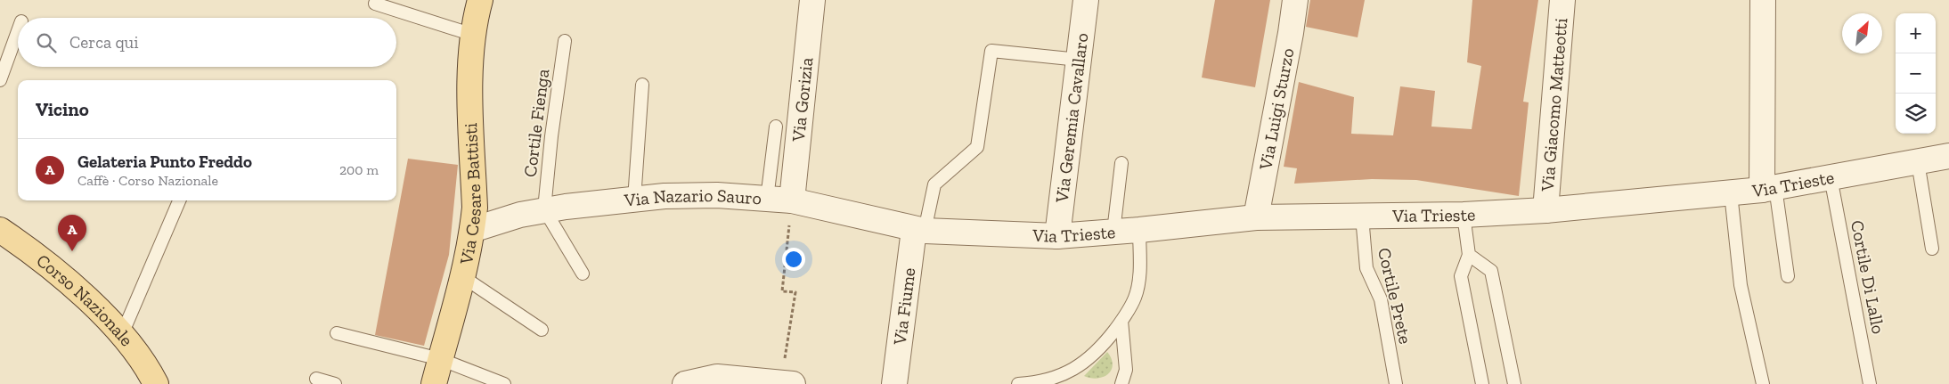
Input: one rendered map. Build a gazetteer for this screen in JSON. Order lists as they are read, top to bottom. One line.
{"streets":{"main road":["Via Cesare Battisti","Corso Nazionale"],"street":["Via Gorizia","Via Giacomo Matteotti","Via Luigi Sturzo","Via Geremia Cavallaro","Via Trieste","Via Nazario Sauro","Via Fiume"],"lane":["Cortile Fienga","Cortile Di Lallo","Cortile Prete"]},"crossings":[["Via Gorizia","Via Nazario Sauro"],["Via Giacomo Matteotti","Via Trieste"],["Via Luigi Sturzo","Via Trieste"],["Via Geremia Cavallaro","Via Trieste"],["Cortile Fienga","Via Nazario Sauro"],["Via Trieste","Via Nazario Sauro"],["Via Trieste","Cortile Di Lallo"],["Via Trieste","Cortile Prete"],["Via Trieste","Via Fiume"],["Via Cesare Battisti","Via Nazario Sauro"],["Via Nazario Sauro","Via Fiume"]],"north":"top right","page":{"map_buttons":["+","−"],"search":"Cerca qui","heading":"Vicino","list":[{"mark":"A","name":"Gelateria Punto Freddo","note":"Caffè · Corso Nazionale","value":"200 m"}],"pins":"A"}}
